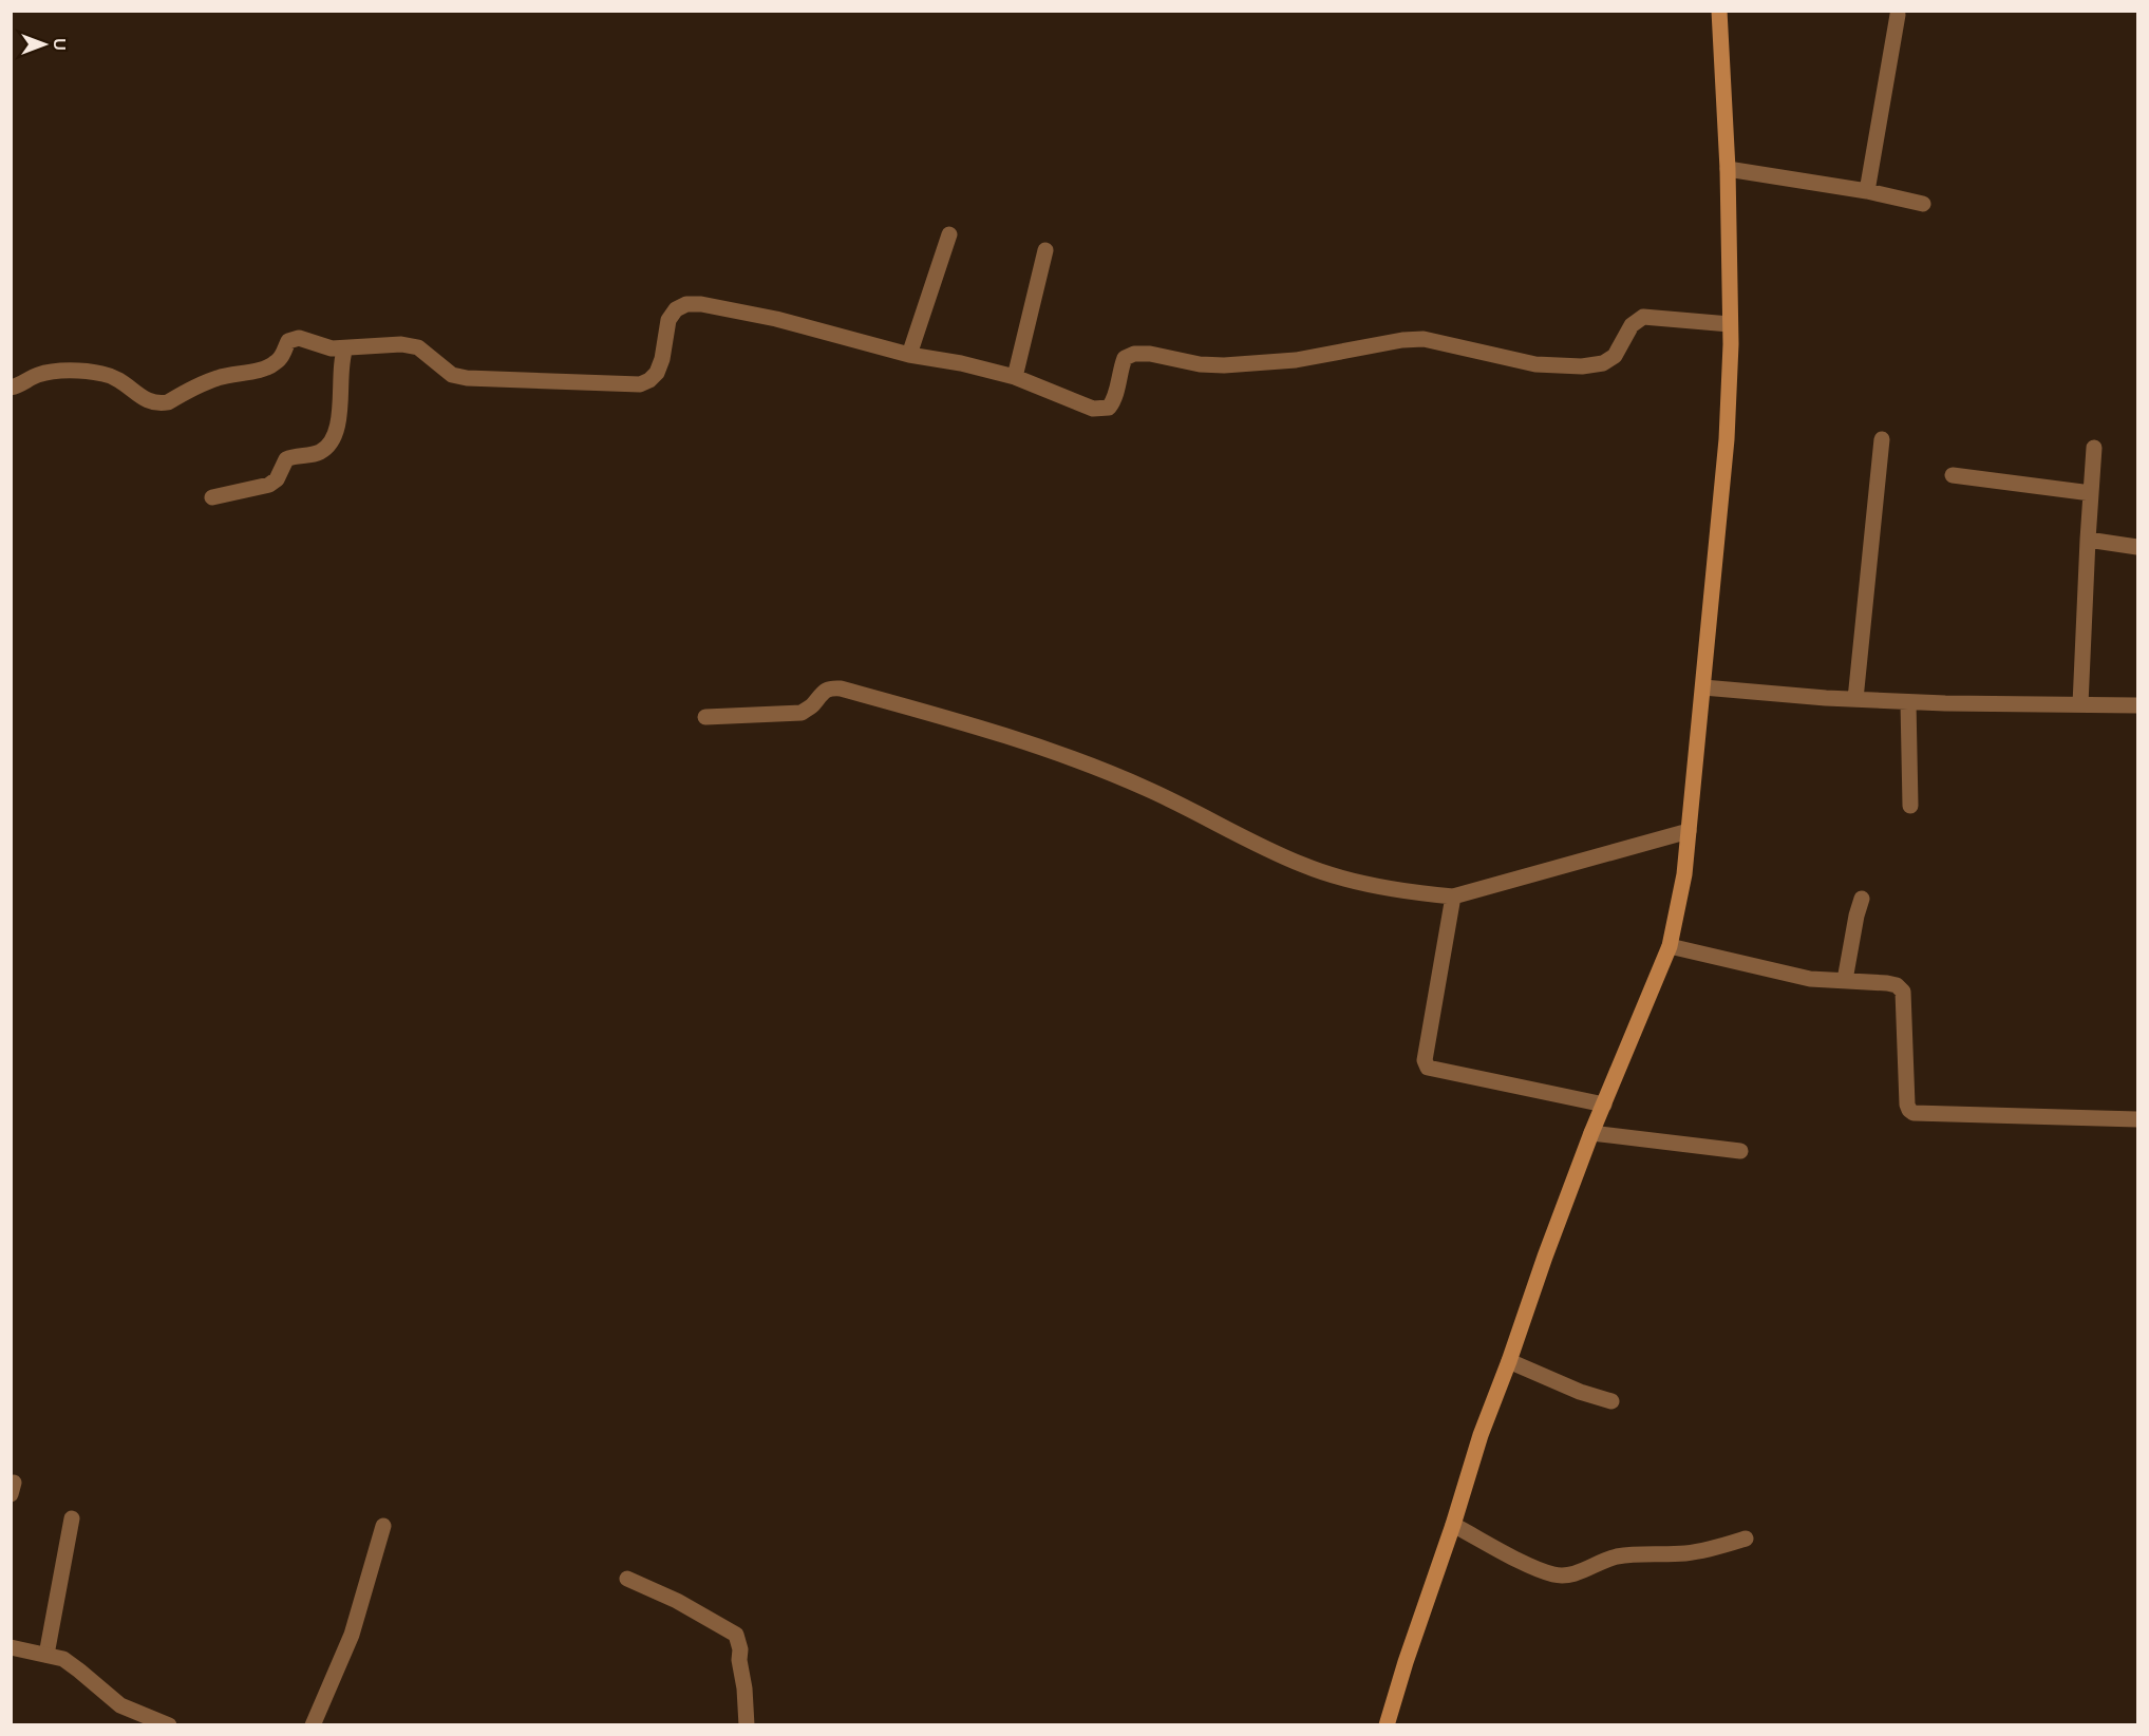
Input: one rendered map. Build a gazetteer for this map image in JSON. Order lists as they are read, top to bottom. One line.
{"north":"right"}
